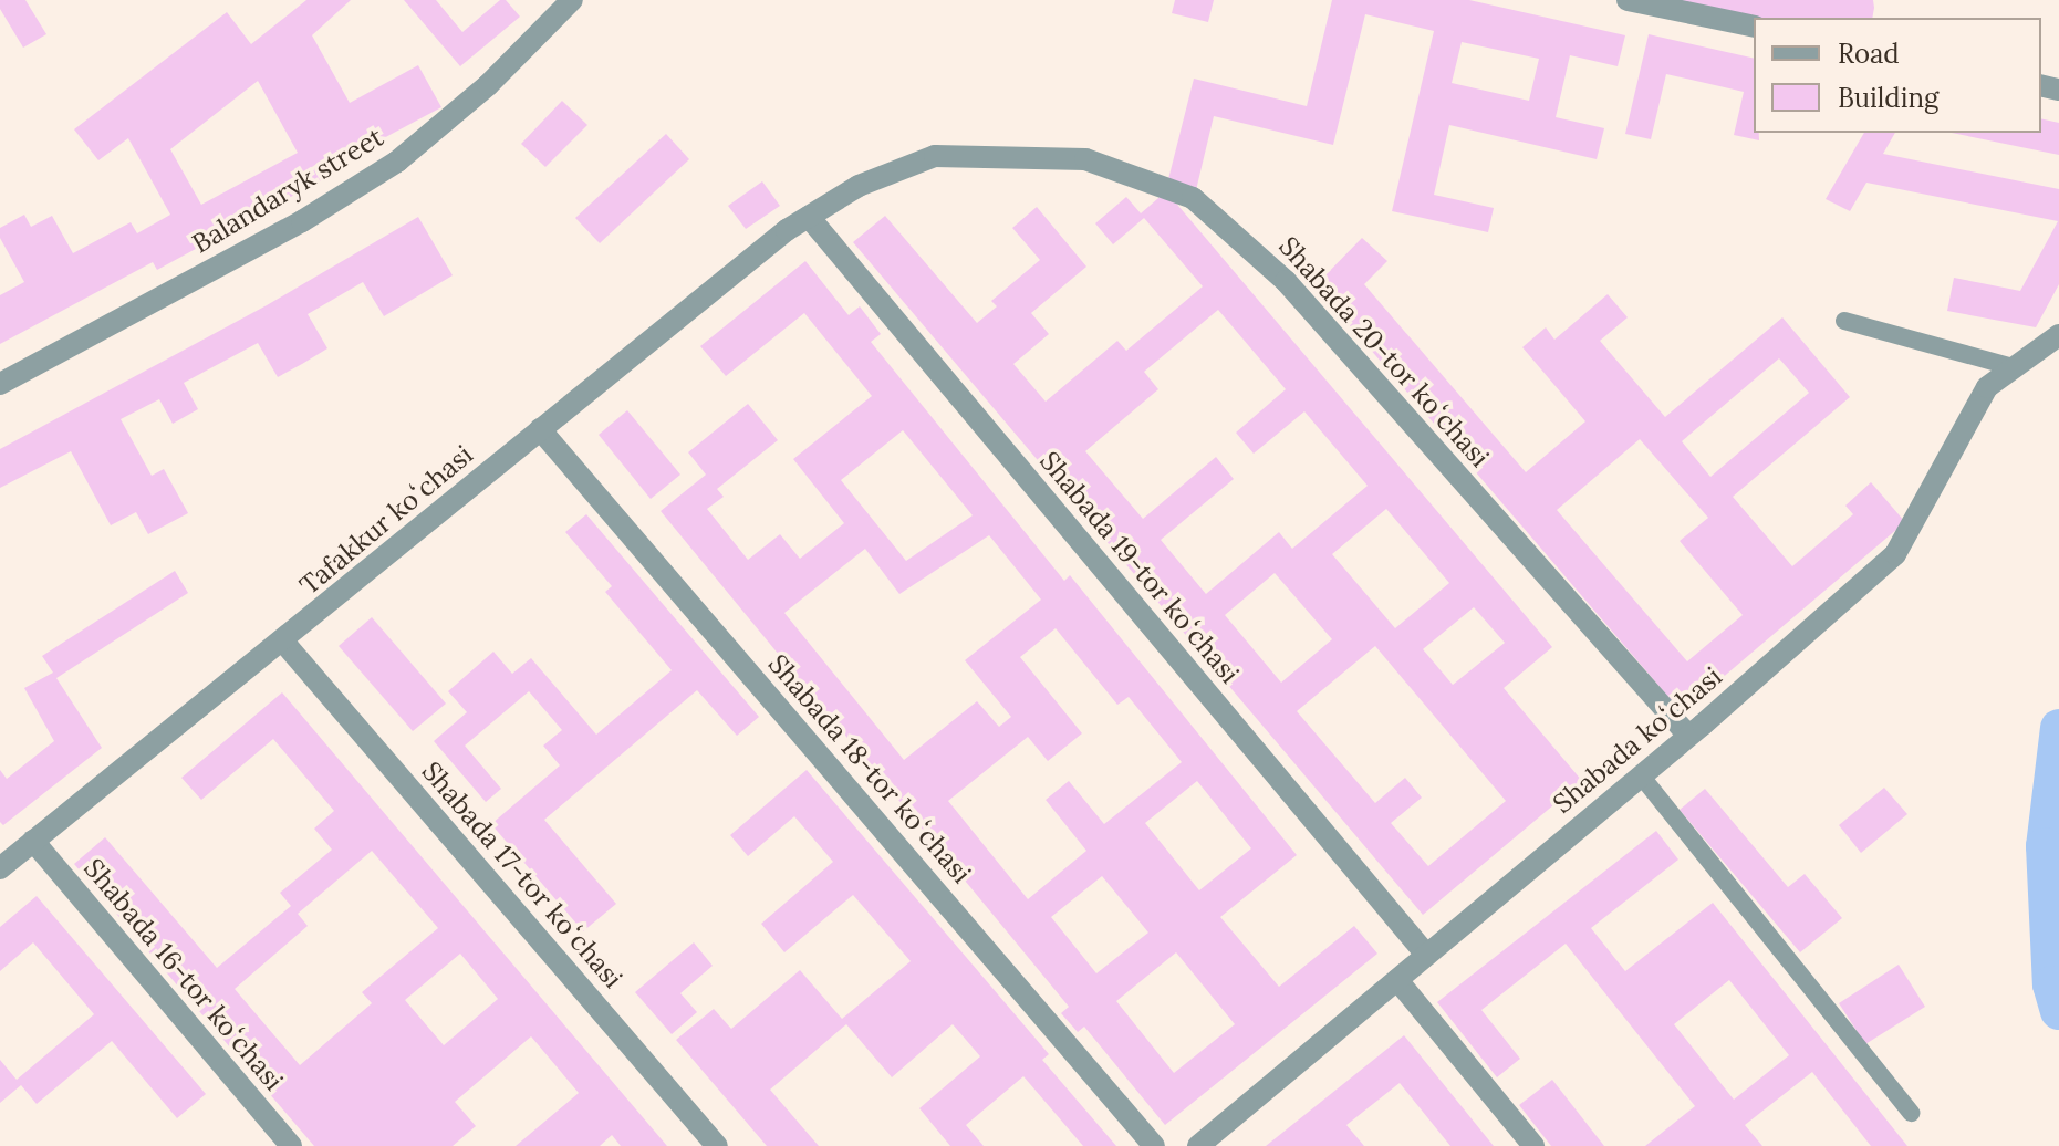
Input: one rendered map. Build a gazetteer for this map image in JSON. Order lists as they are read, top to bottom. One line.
{"streets":{"street":["Balandaryk street","Shabada 20-tor koʻchasi","Tafakkur koʻchasi","Shabada 19-tor koʻchasi","Shabada koʻchasi","Shabada 18-tor koʻchasi","Shabada 17-tor koʻchasi","Shabada 16-tor koʻchasi"]},"crossings":[["Shabada 20-tor koʻchasi","Tafakkur koʻchasi"],["Shabada 20-tor koʻchasi","Shabada 19-tor koʻchasi"],["Shabada 20-tor koʻchasi","Shabada koʻchasi"],["Tafakkur koʻchasi","Shabada 19-tor koʻchasi"],["Tafakkur koʻchasi","Shabada 18-tor koʻchasi"],["Tafakkur koʻchasi","Shabada 17-tor koʻchasi"],["Tafakkur koʻchasi","Shabada 16-tor koʻchasi"],["Shabada 19-tor koʻchasi","Shabada koʻchasi"]],"legend":["Road","Building"]}
